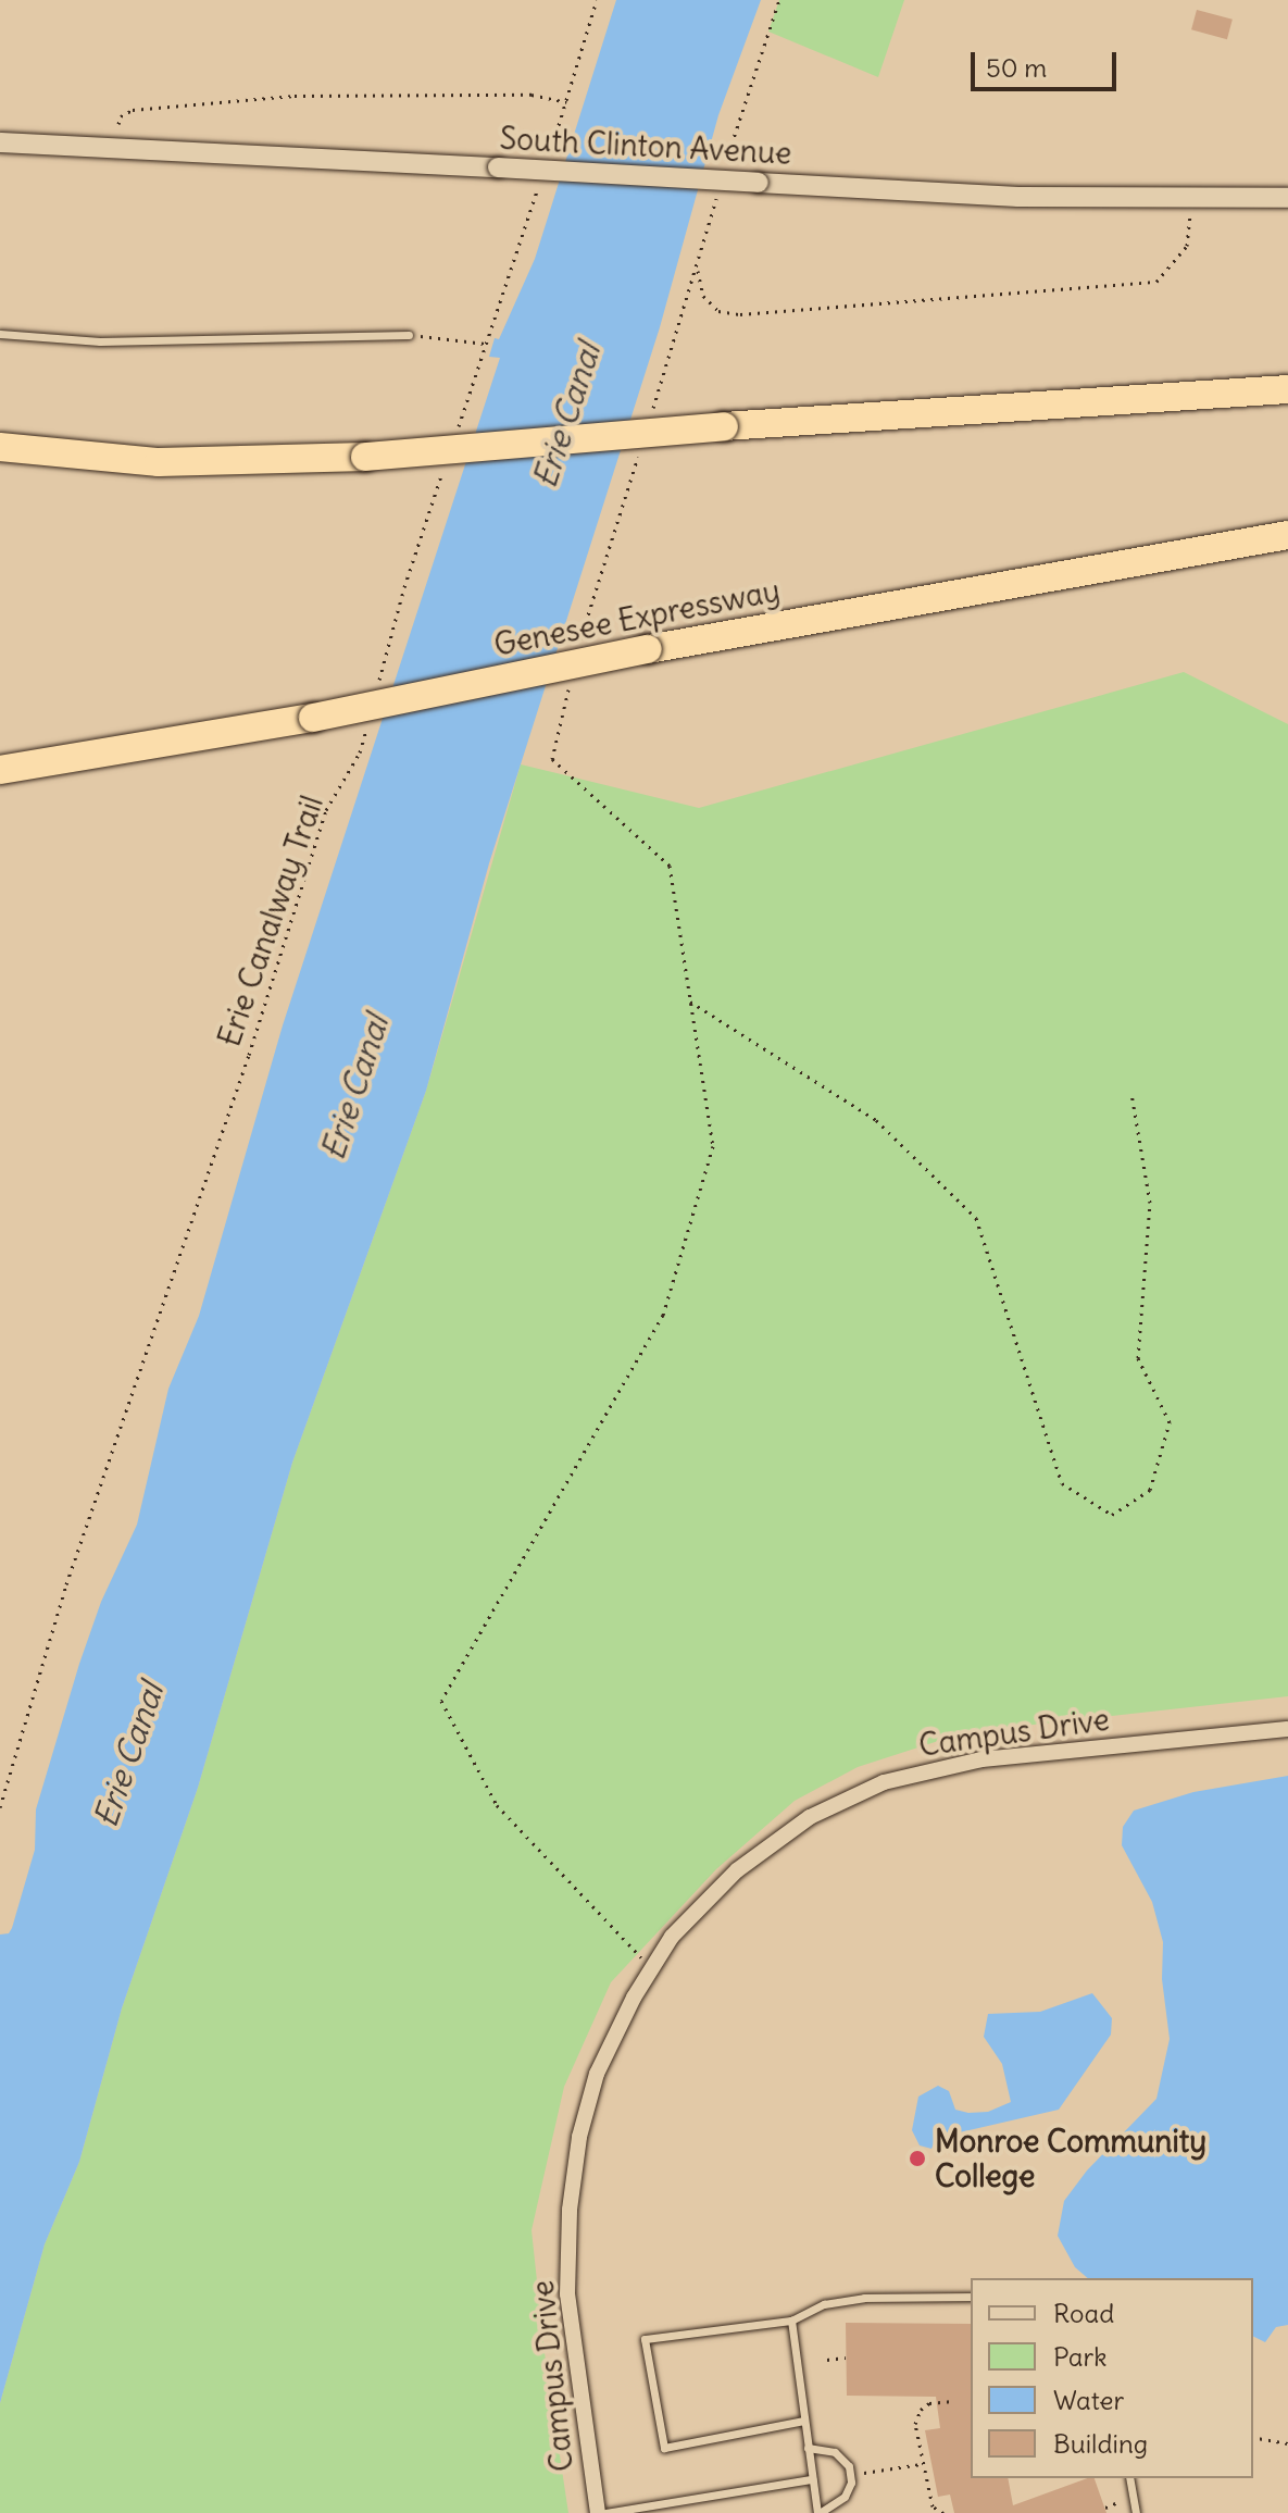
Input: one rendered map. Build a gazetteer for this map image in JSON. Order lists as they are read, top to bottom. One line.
{"streets":{"highway":["Genesee Expressway"],"street":["South Clinton Avenue","Campus Drive"],"path":["Erie Canalway Trail"]},"water":["Erie Canal"],"places":["Monroe Community College"],"legend":["Road","Park","Water","Building"],"scale_bar":"50 m"}
